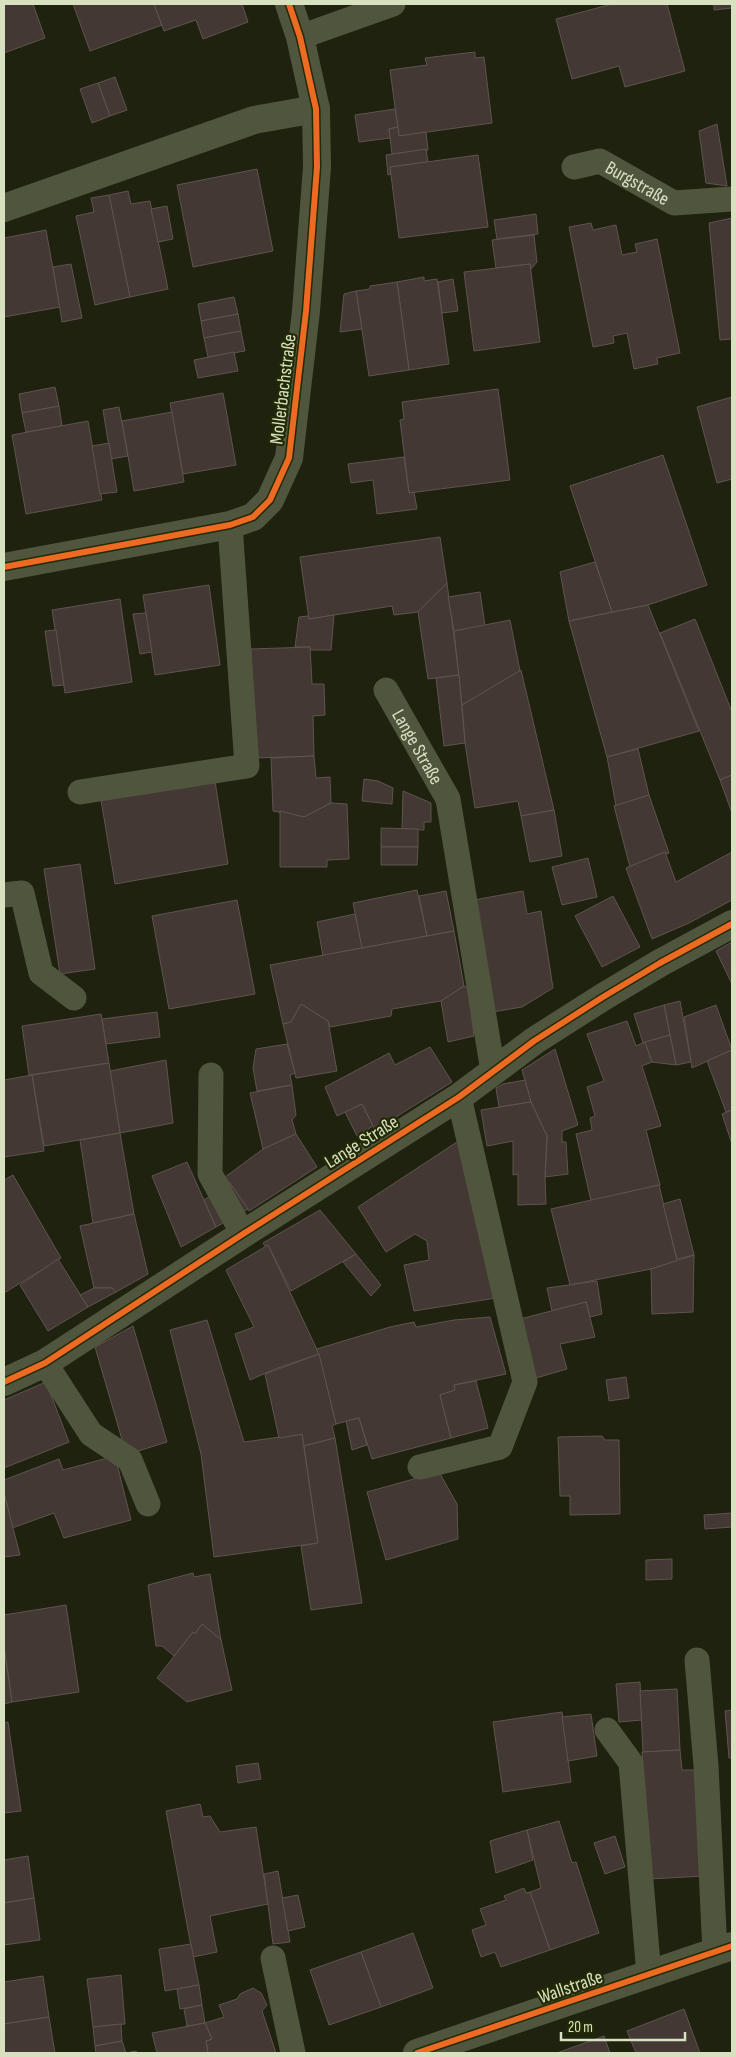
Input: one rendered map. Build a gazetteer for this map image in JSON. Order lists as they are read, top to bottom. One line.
{"streets":{"street":["Mollerbachstraße","Lange Straße","Wallstraße"],"lane":["Burgstraße"]},"scale_bar":"20 m"}
